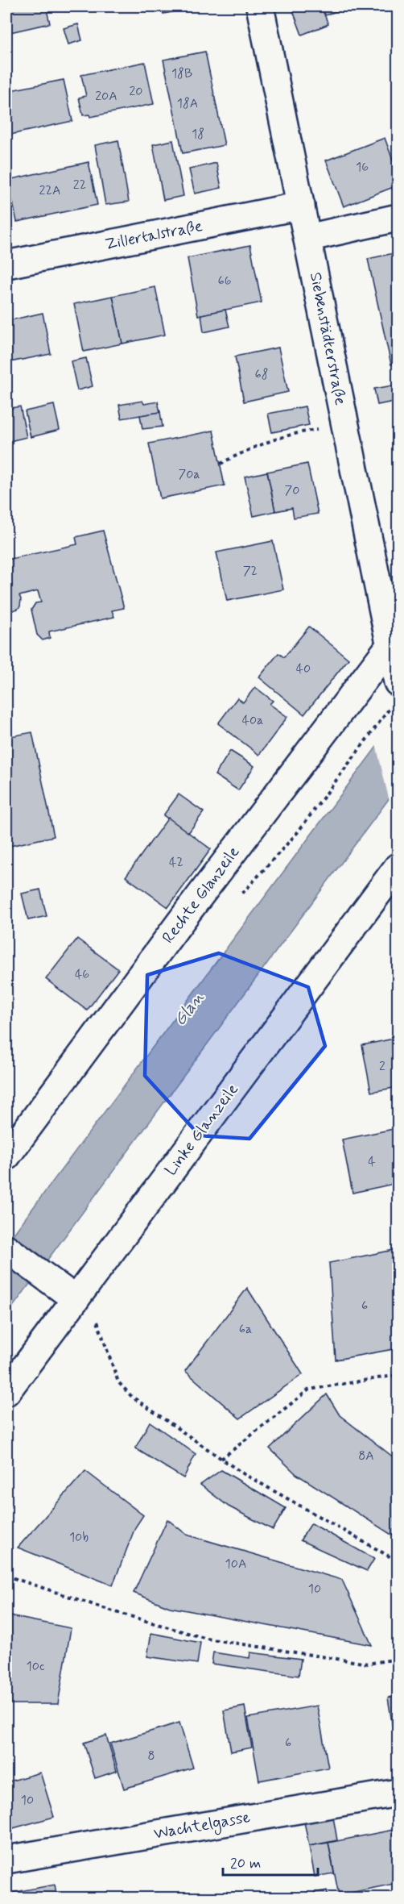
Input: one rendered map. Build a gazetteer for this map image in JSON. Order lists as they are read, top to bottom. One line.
{"streets":{"street":["Zillertalstraße","Siebenstädterstraße","Rechte Glanzeile","Linke Glanzeile","Wachtelgasse"]},"crossings":[["Zillertalstraße","Siebenstädterstraße"],["Siebenstädterstraße","Rechte Glanzeile"]],"water":["Glan"],"house_numbers":["18B","20","20A","18A","18","16","22","22A","66","68","70a","70","72","40","40a","42","46","2","4","6","6a","8A","10b","10A","10","10c","6","8","10"],"scale_bar":"20 m"}
